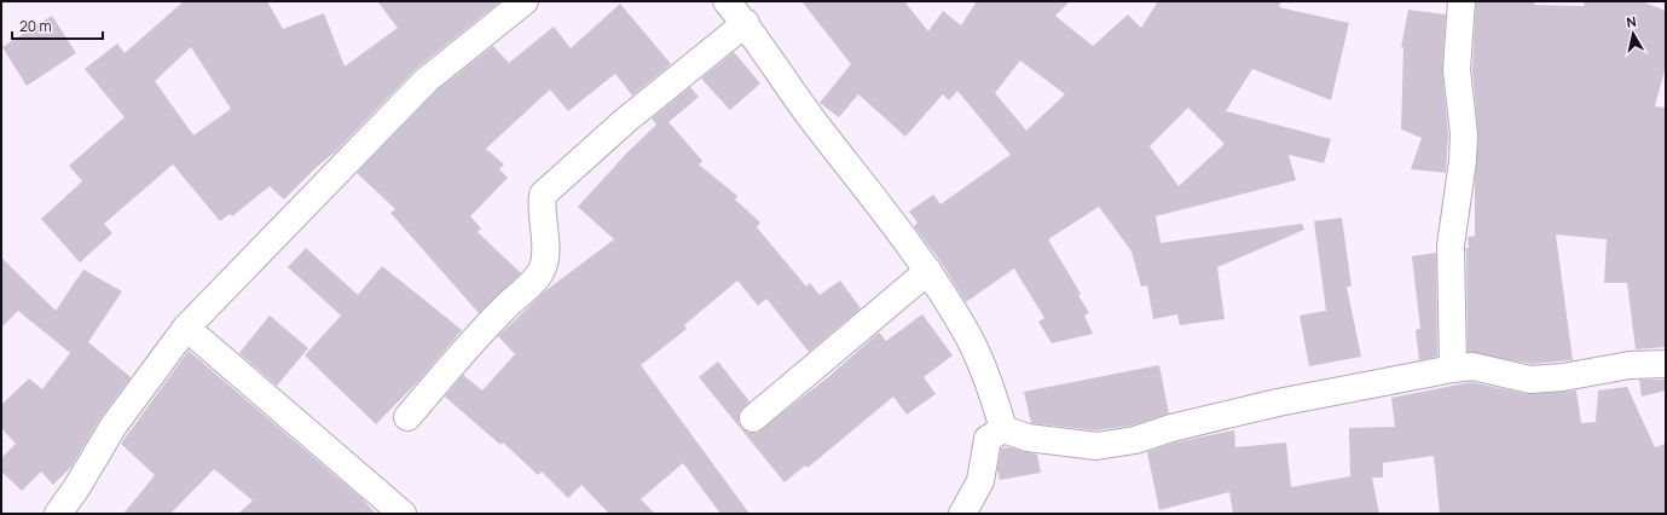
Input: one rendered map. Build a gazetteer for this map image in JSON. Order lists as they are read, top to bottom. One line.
{"scale_bar":"20 m","north":"top"}
